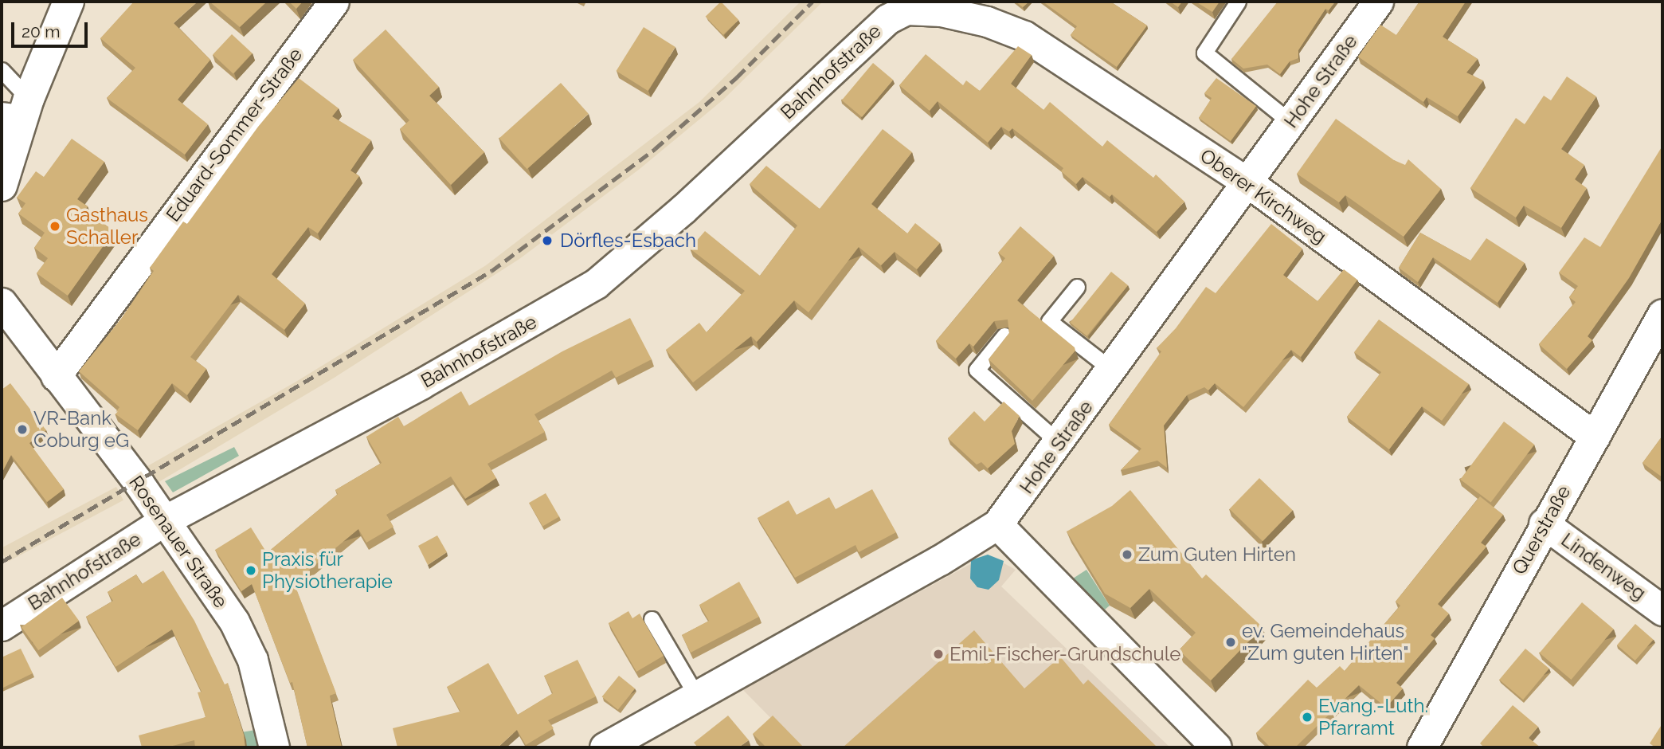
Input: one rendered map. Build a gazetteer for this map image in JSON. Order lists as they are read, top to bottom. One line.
{"streets":{"street":["Bahnhofstraße","Hohe Straße","Eduard-Sommer-Straße","Oberer Kirchweg","Querstraße","Rosenauer Straße","Lindenweg"]},"crossings":[["Bahnhofstraße","Oberer Kirchweg"],["Bahnhofstraße","Rosenauer Straße"],["Hohe Straße","Oberer Kirchweg"],["Eduard-Sommer-Straße","Rosenauer Straße"],["Oberer Kirchweg","Querstraße"],["Querstraße","Lindenweg"]],"places":["Gasthaus Schaller","Dörfles-Esbach","VR-Bank Coburg eG","Zum Guten Hirten","Praxis für Physiotherapie","ev. Gemeindehaus \"Zum guten Hirten\"","Emil-Fischer-Grundschule","Evang.-Luth. Pfarramt"],"scale_bar":"20 m"}
